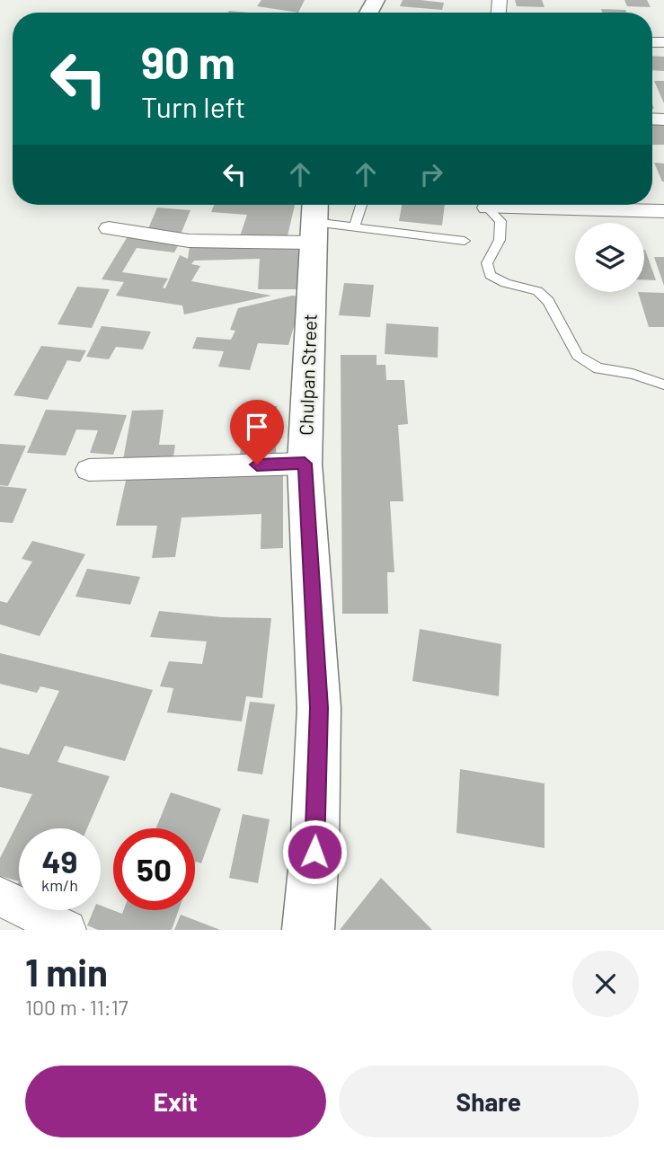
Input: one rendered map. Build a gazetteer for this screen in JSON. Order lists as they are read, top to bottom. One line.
{"streets":{"main road":["Chulpan Street"]},"page":{"turn":["90 m","Turn left"],"speed":"49 km/h","limit":"50","heading":["1 min","100 m · 11:17"],"buttons":["Exit","Share"]}}
